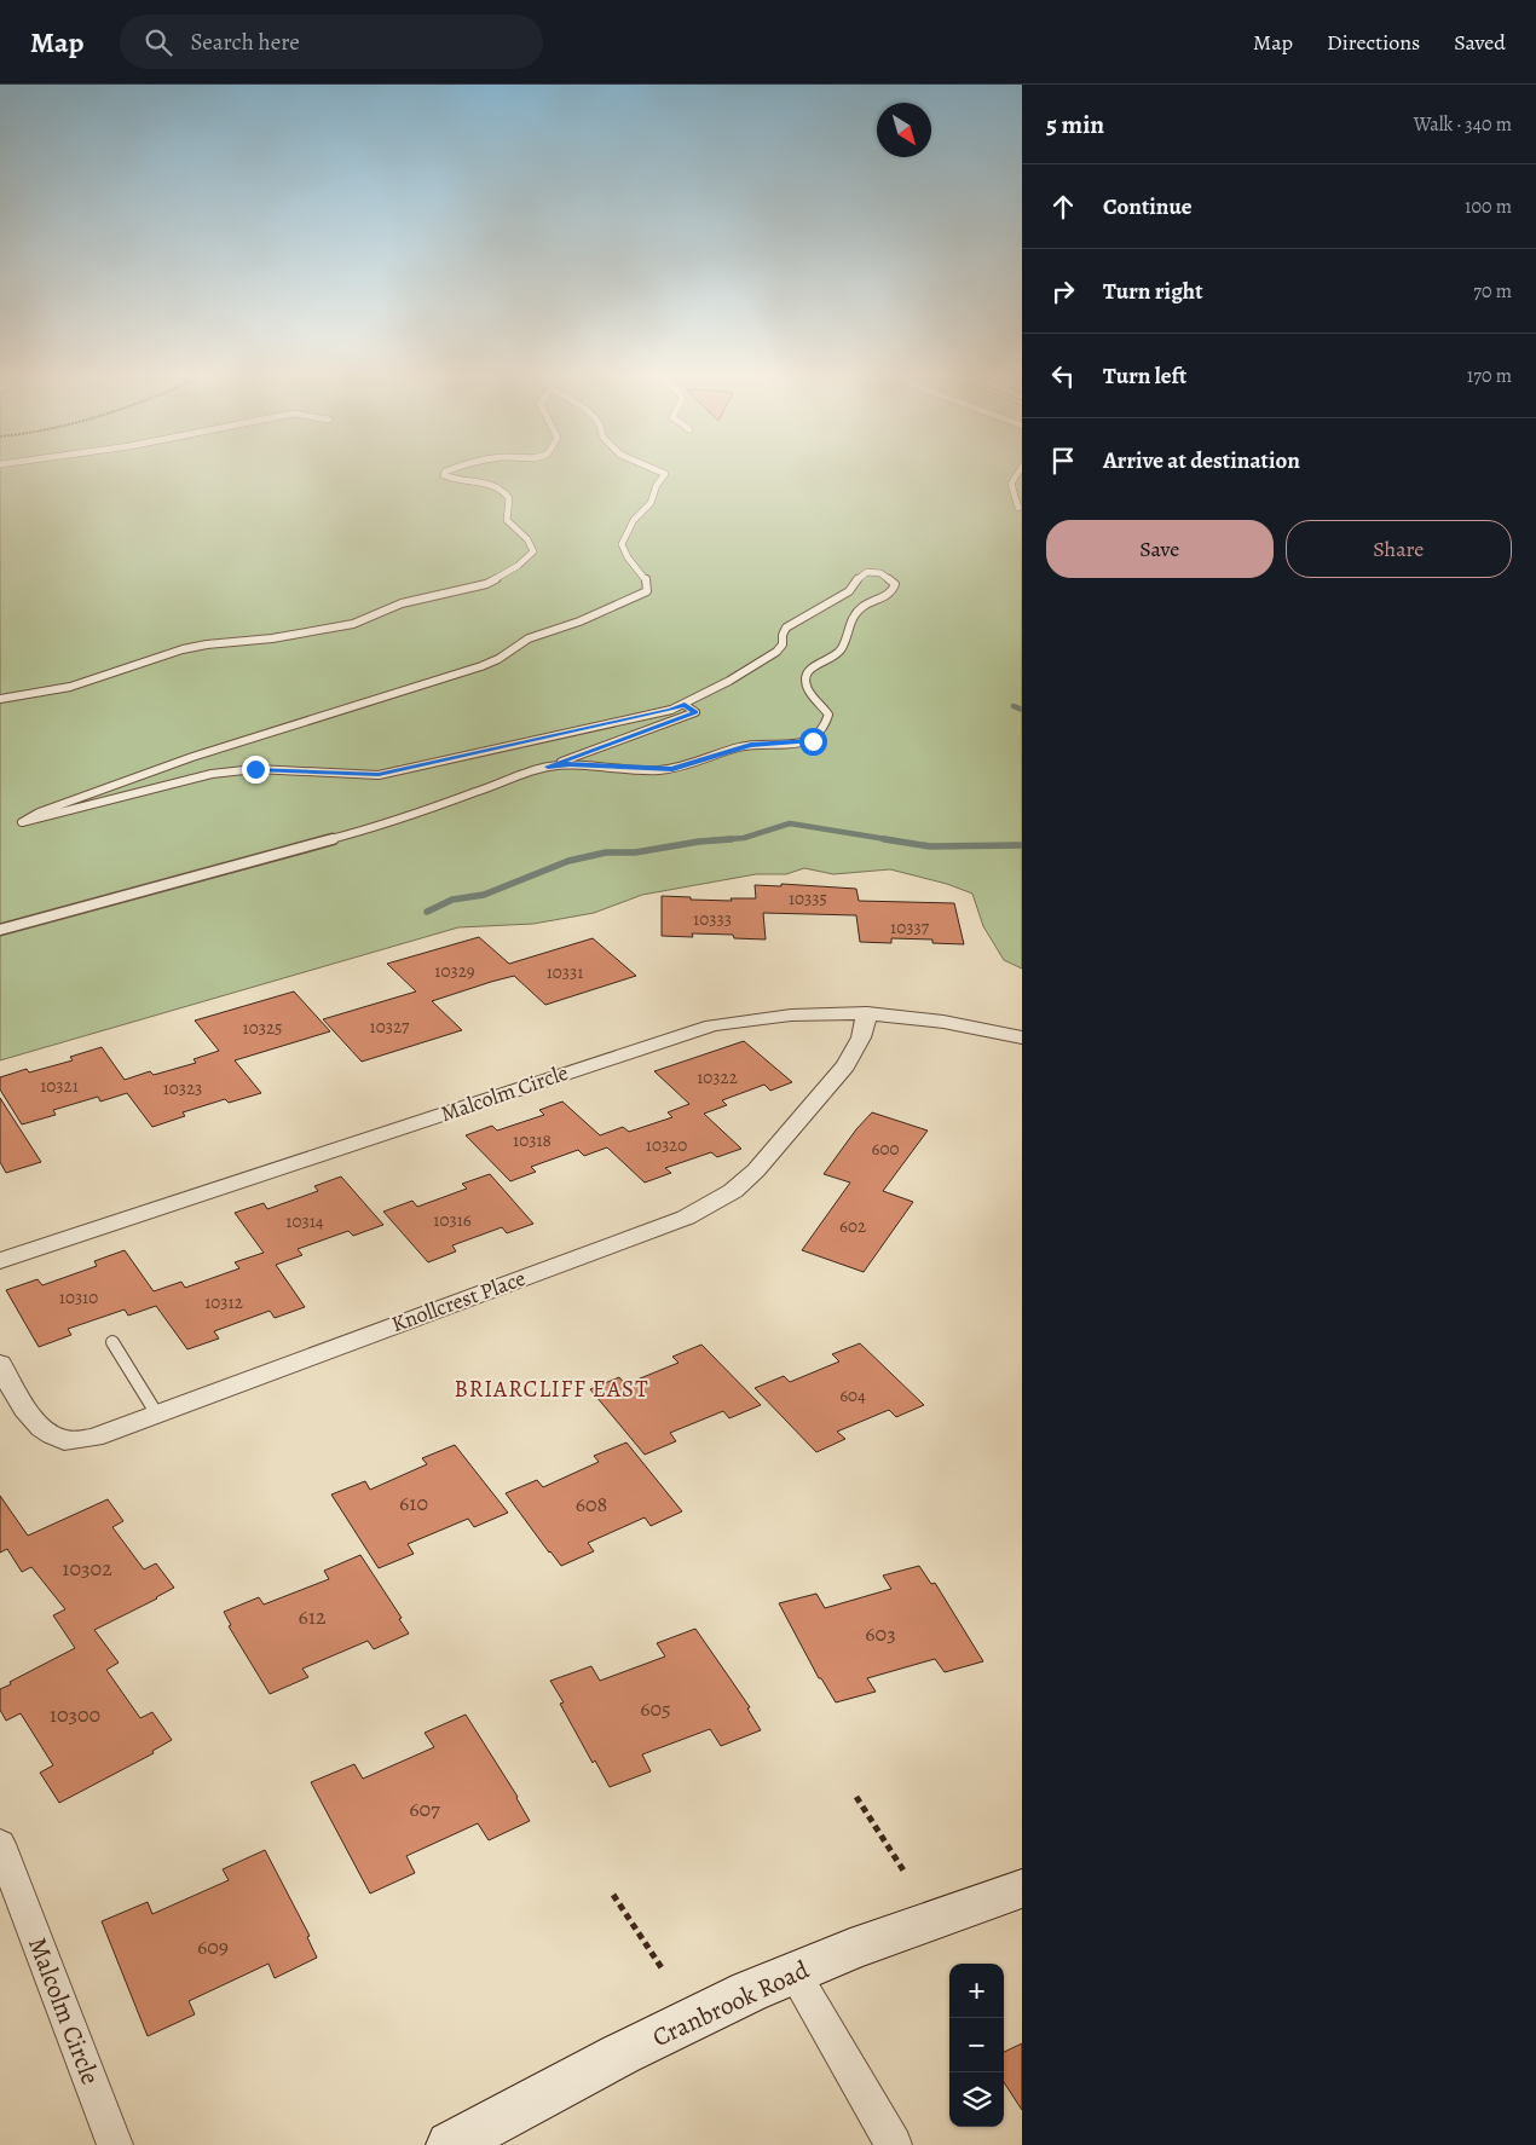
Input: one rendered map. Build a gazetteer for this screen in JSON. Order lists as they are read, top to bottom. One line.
{"streets":{"street":["Malcolm Circle","Knollcrest Place","Cranbrook Road"]},"crossings":[["Malcolm Circle","Knollcrest Place"]],"districts":["BRIARCLIFF EAST"],"house_numbers":["10335","10333","10337","10329","10331","10327","10325","10322","10321","10323","10318","10320","600","10316","10314","602","10310","10312","604","610","608","10302","612","603","605","10300","607","609"],"north":"bottom right","page":{"header":"Map","search":"Search here","nav":["Map","Directions","Saved"],"heading":["5 min","Walk · 340 m"],"list":[["Continue","100 m"],["Turn right","70 m"],["Turn left","170 m"],"Arrive at destination"],"buttons":["Save","Share"],"map_buttons":["+","−"]}}
